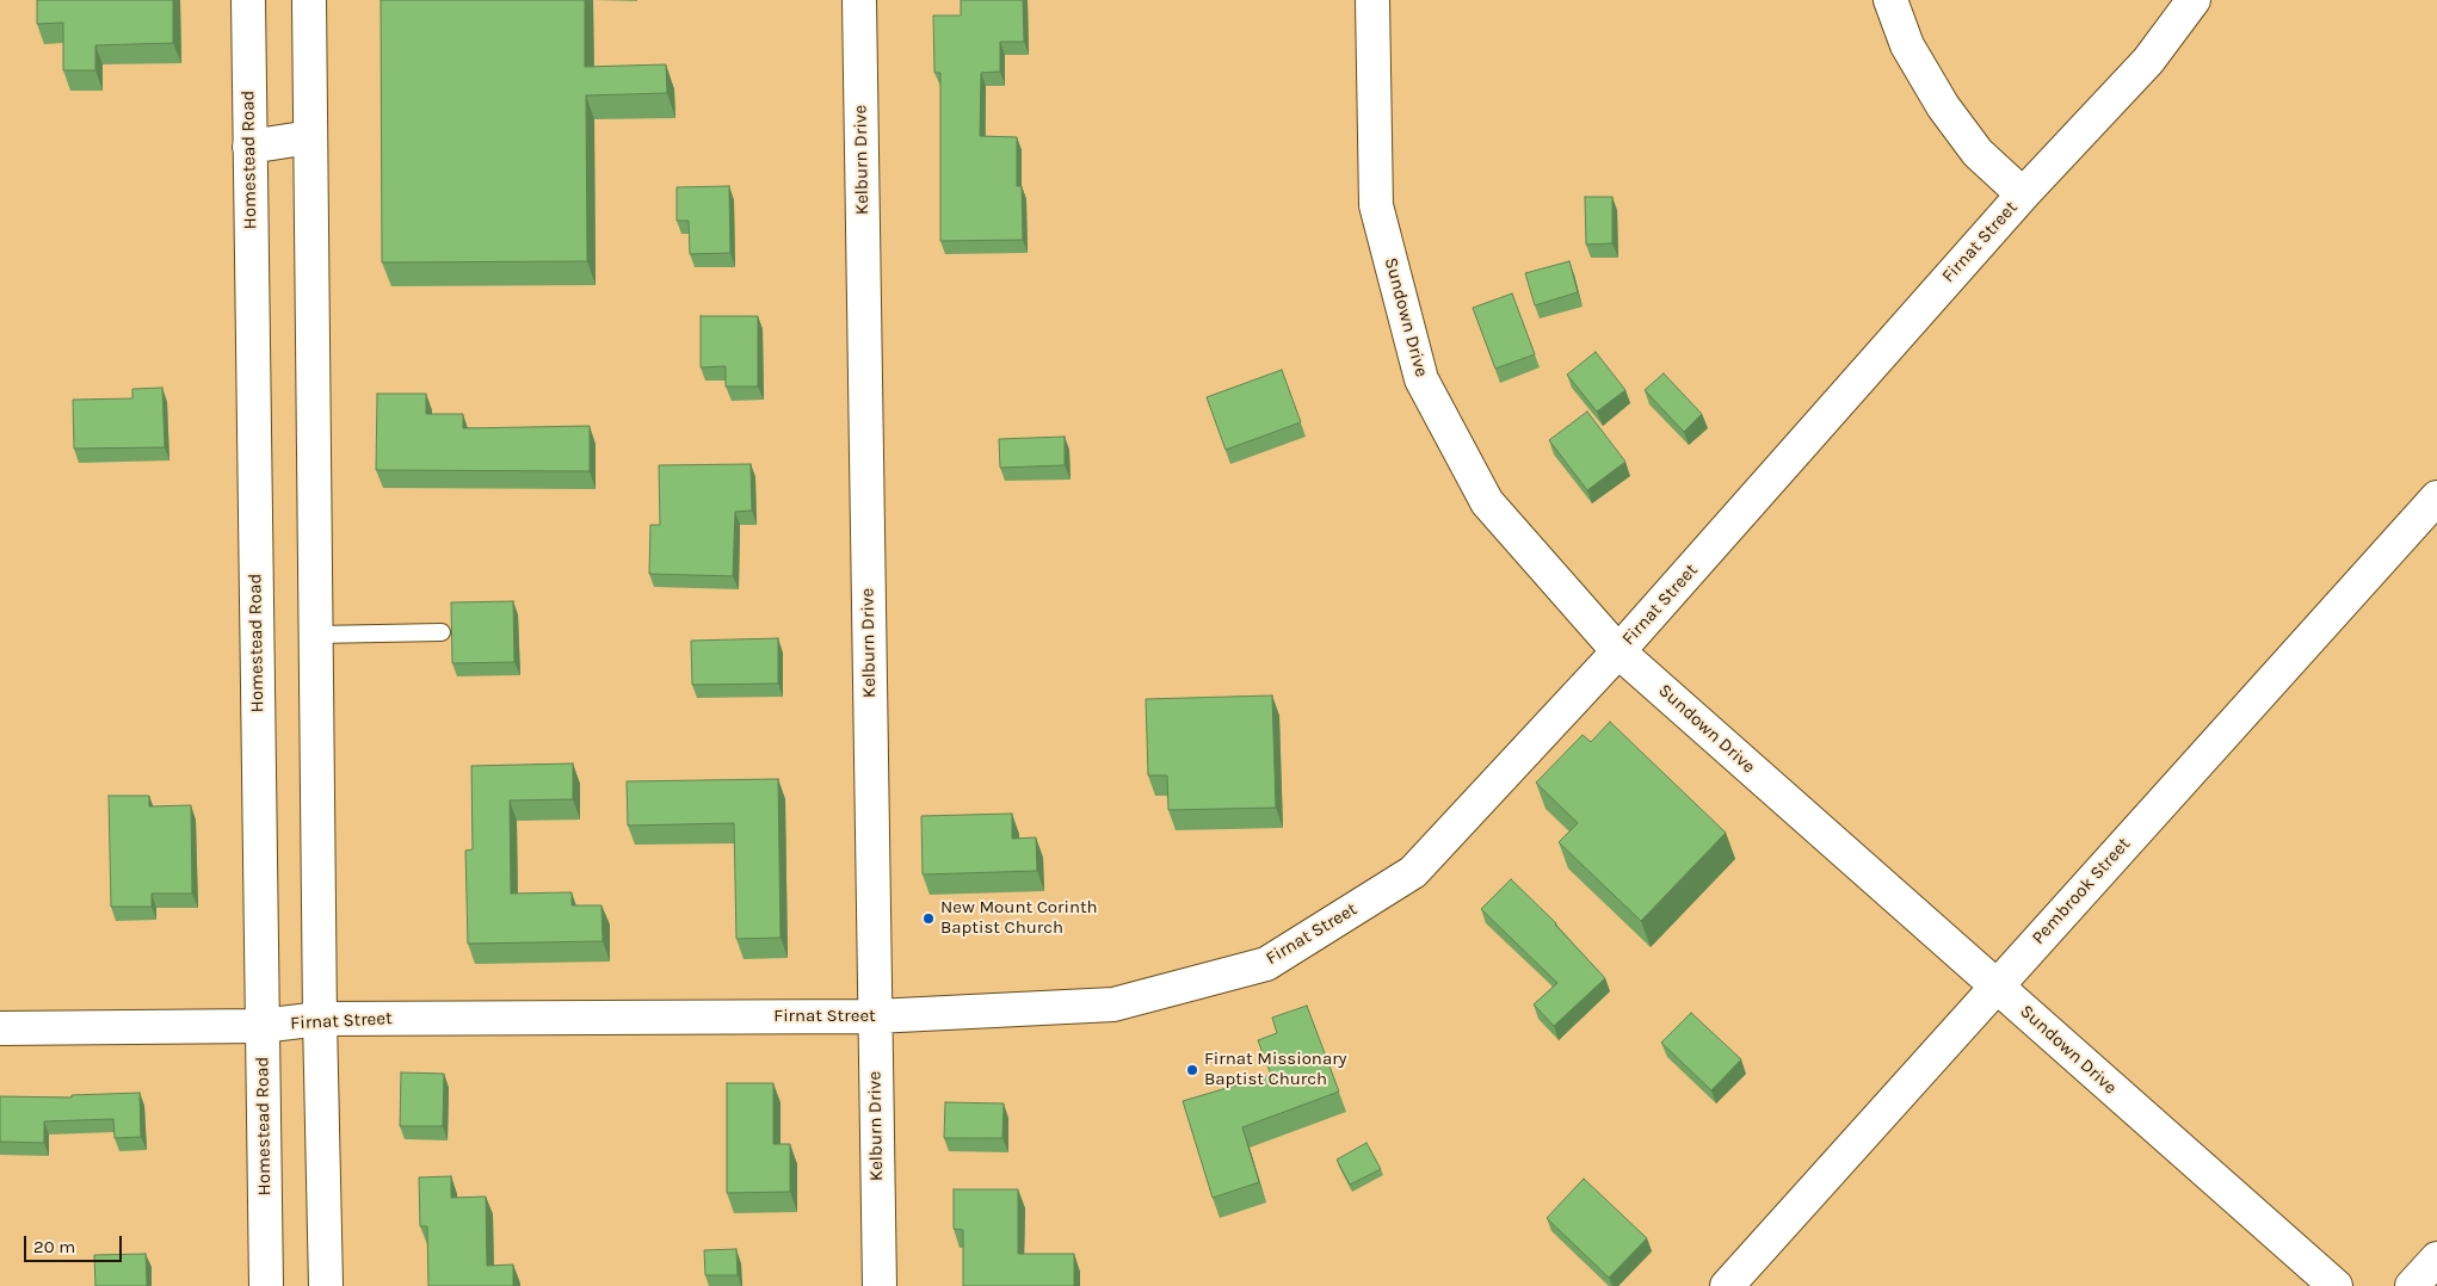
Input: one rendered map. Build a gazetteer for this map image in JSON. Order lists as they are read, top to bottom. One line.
{"streets":{"street":["Homestead Road","Kelburn Drive","Firnat Street","Sundown Drive","Pembrook Street"]},"crossings":[["Homestead Road","Firnat Street"],["Kelburn Drive","Firnat Street"],["Firnat Street","Sundown Drive"],["Sundown Drive","Pembrook Street"]],"places":["New Mount Corinth Baptist Church","Firnat Missionary Baptist Church"],"scale_bar":"20 m"}
